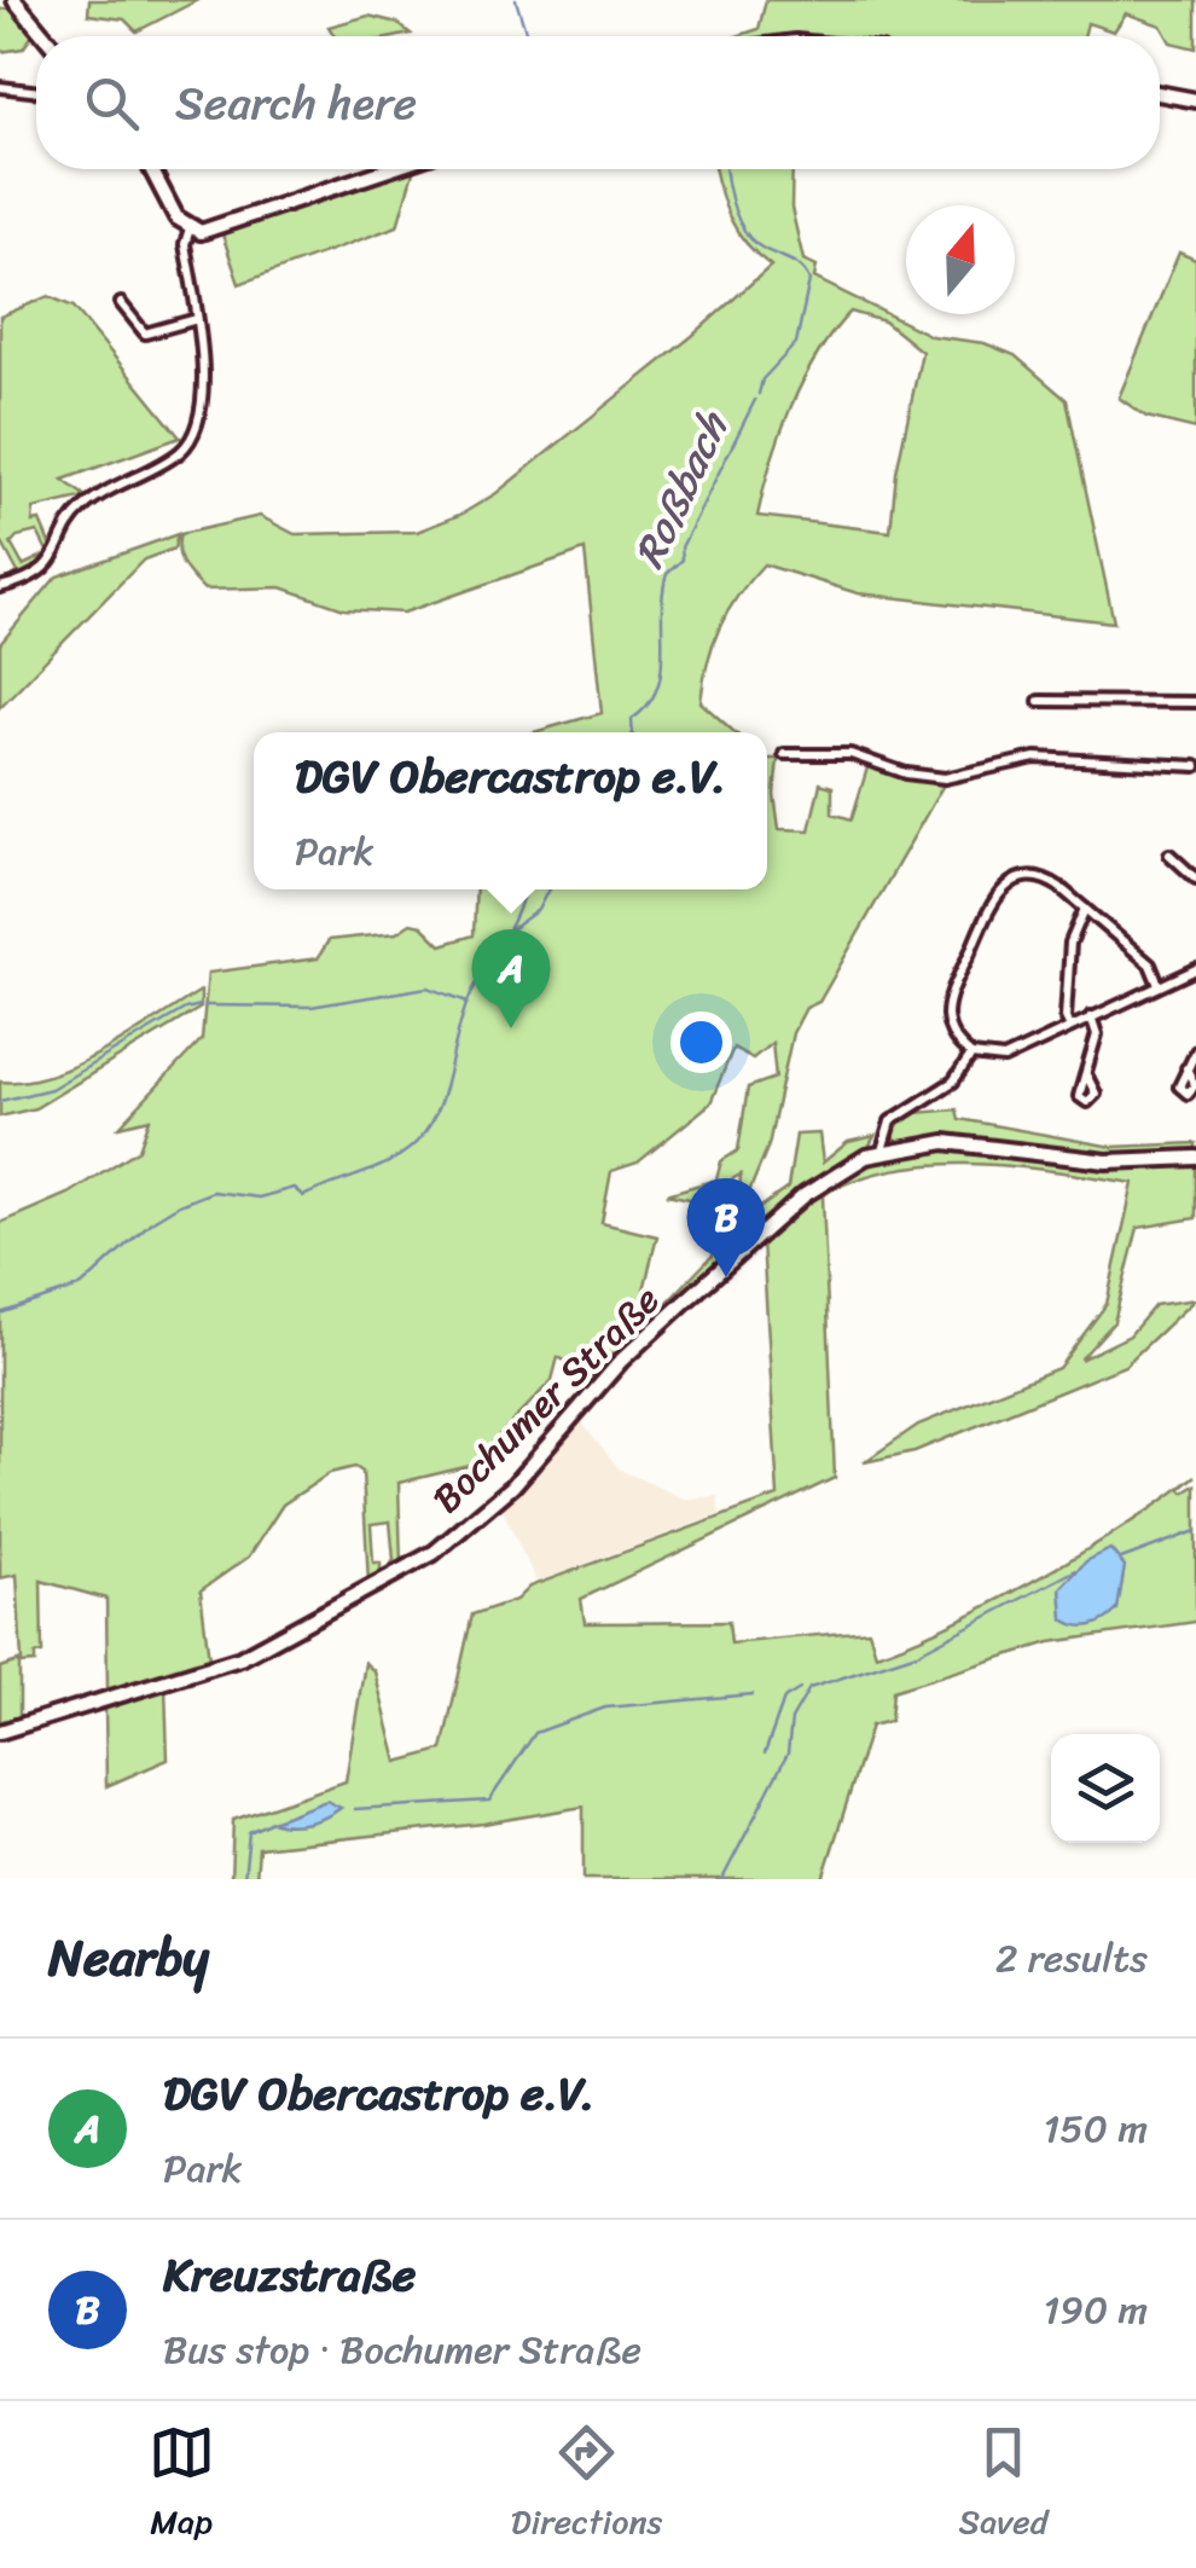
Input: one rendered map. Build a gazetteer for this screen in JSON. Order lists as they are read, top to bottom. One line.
{"streets":{"main road":["Bochumer Straße"]},"water":["Roßbach"],"north":"top","page":{"search":"Search here","popup":["DGV Obercastrop e.V.","Park"],"pins":["A","B"],"heading":["Nearby","2 results"],"list":[{"mark":"A","name":"DGV Obercastrop e.V.","note":"Park","value":"150 m"},{"mark":"B","name":"Kreuzstraße","note":"Bus stop · Bochumer Straße","value":"190 m"}],"nav":["Map","Directions","Saved"]}}
